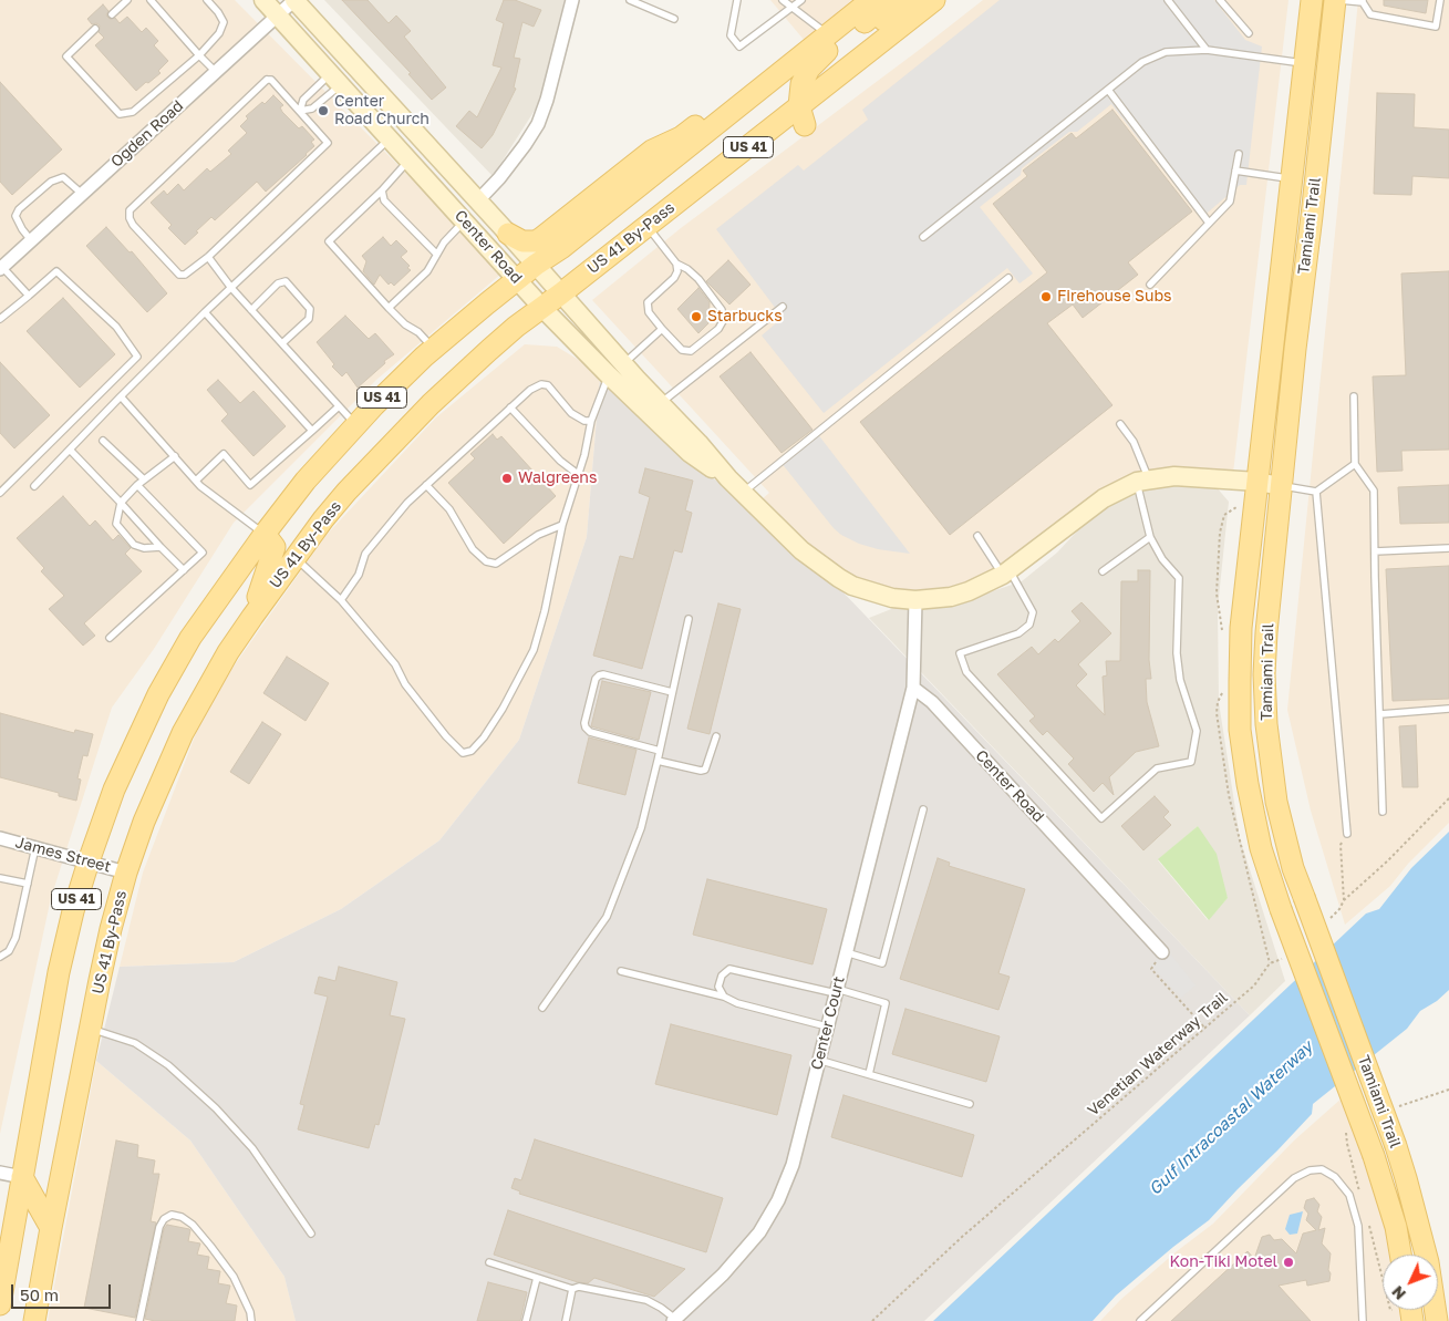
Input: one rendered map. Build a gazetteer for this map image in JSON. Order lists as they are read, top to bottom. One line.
{"streets":{"main road":["US 41","Tamiami Trail","US 41 By-Pass"],"street":["Ogden Road","Center Road","James Street","Center Court"],"path":["Venetian Waterway Trail"]},"crossings":[["Ogden Road","Center Road"],["US 41","Center Road"],["US 41","James Street"],["Tamiami Trail","Center Road"],["US 41 By-Pass","Center Road"],["US 41 By-Pass","James Street"],["Center Road","Center Court"]],"water":["Gulf Intracoastal Waterway"],"places":["Center Road Church","Firehouse Subs","Starbucks","Walgreens","Kon-Tiki Motel"],"scale_bar":"50 m","north":"bottom left"}
